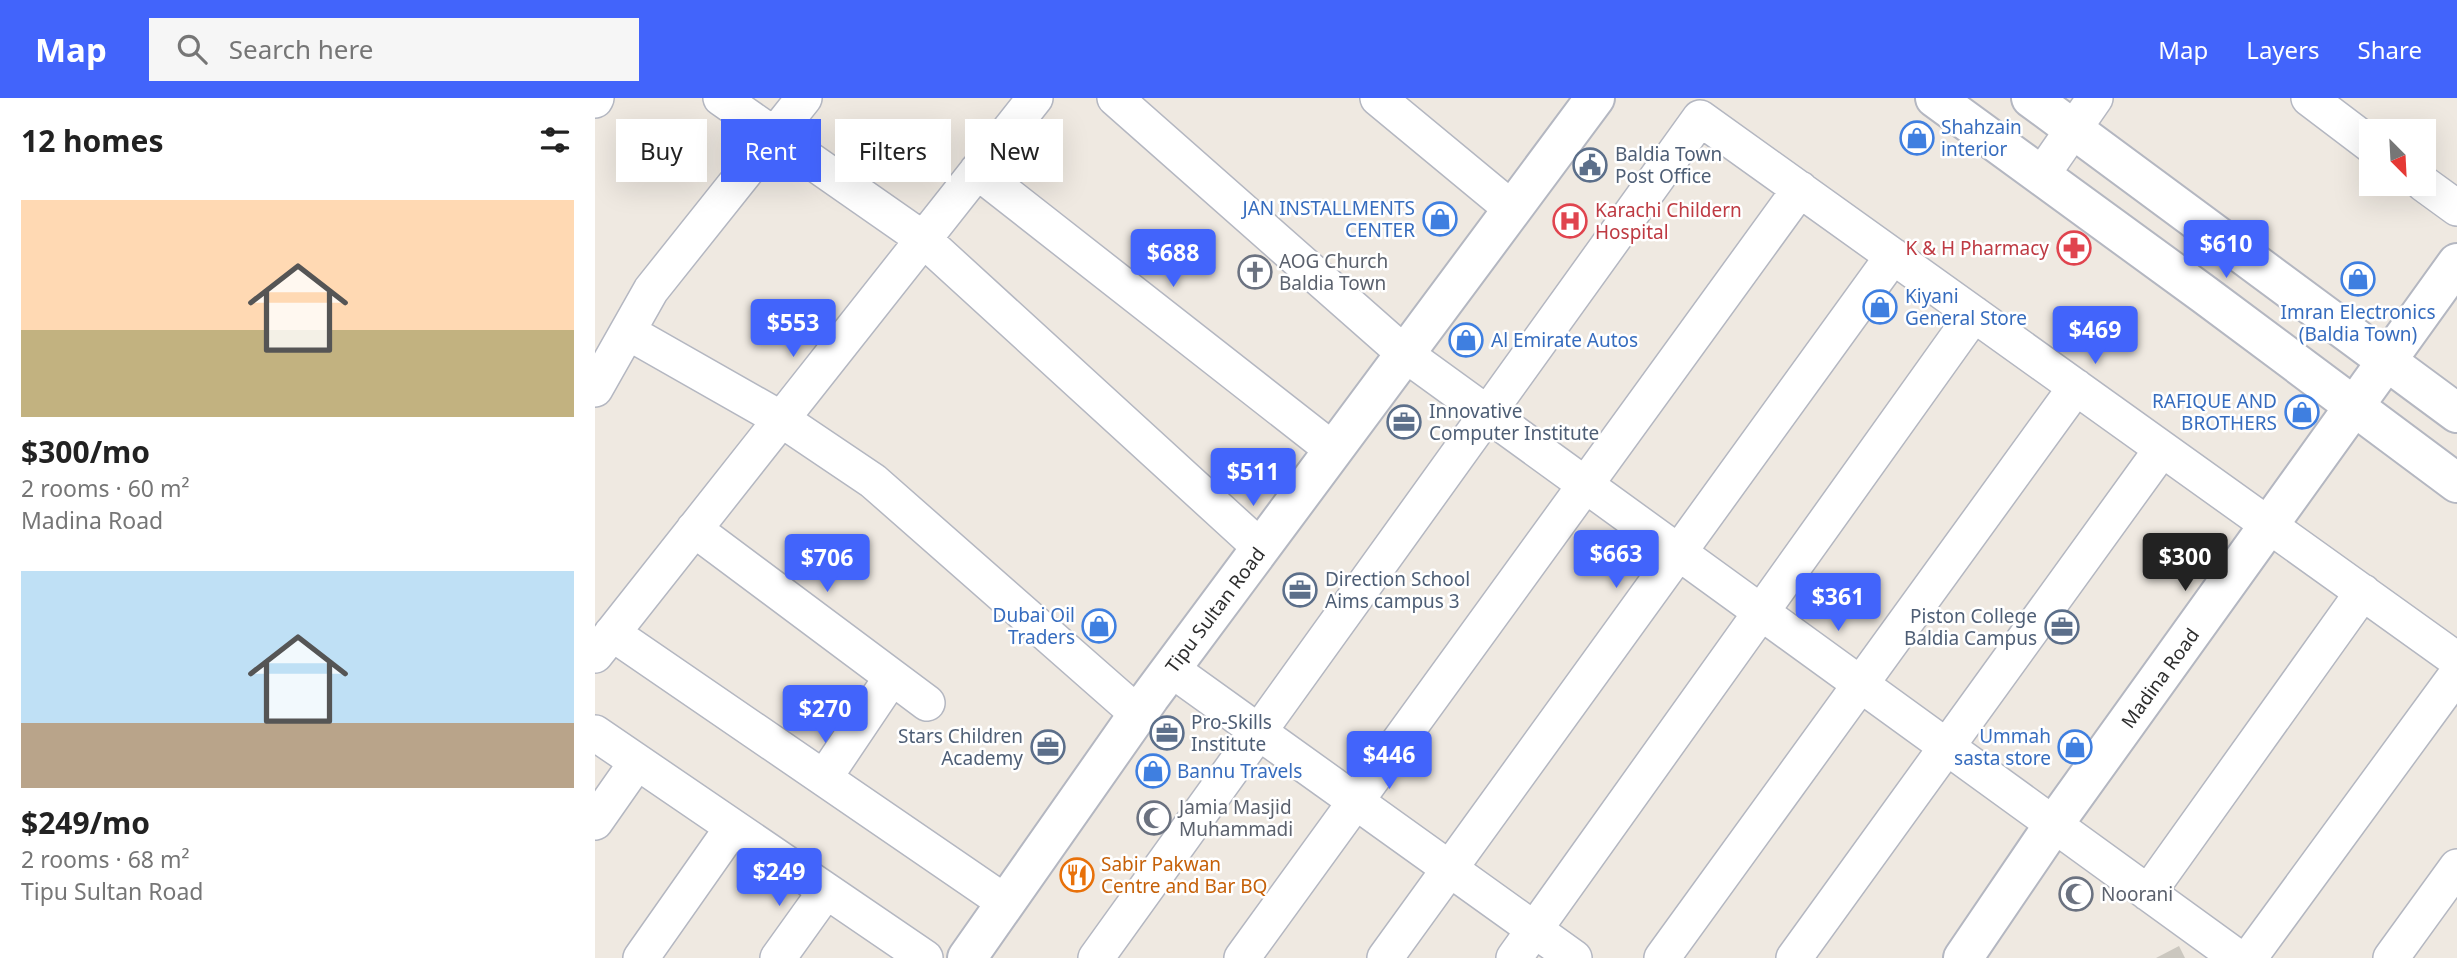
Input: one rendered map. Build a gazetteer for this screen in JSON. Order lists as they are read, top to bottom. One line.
{"streets":{"main road":["Tipu Sultan Road","Madina Road"]},"places":{"shop":["Shahzain interior","JAN INSTALLMENTS CENTER","Imran Electronics (Baldia Town)","Kiyani General Store","Al Emirate Autos","RAFIQUE AND BROTHERS","Dubai Oil Traders","Ummah sasta store","Bannu Travels"],"public building":["Baldia Town Post Office"],"hospital":["Karachi Childern Hospital"],"pharmacy":["K & H Pharmacy"],"church":["AOG Church Baldia Town"],"office":["Innovative Computer Institute","Direction School Aims campus 3","Piston College Baldia Campus","Pro-Skills Institute","Stars Children Academy"],"mosque":["Jamia Masjid Muhammadi","Noorani"],"restaurant":["Sabir Pakwan Centre and Bar BQ"]},"north":"bottom right","page":{"header":"Map","search":"Search here","nav":["Map","Layers","Share"],"heading":"12 homes","chip":["Buy","Rent","Filters","New"],"list":[{"name":"$300/mo","note":"2 rooms · 60 m² · Madina Road"},{"name":"$249/mo","note":"2 rooms · 68 m² · Tipu Sultan Road"}],"price":["$610","$688","$553","$469","$511","$663","$300","$706","$361","$270","$446","$249"]}}
